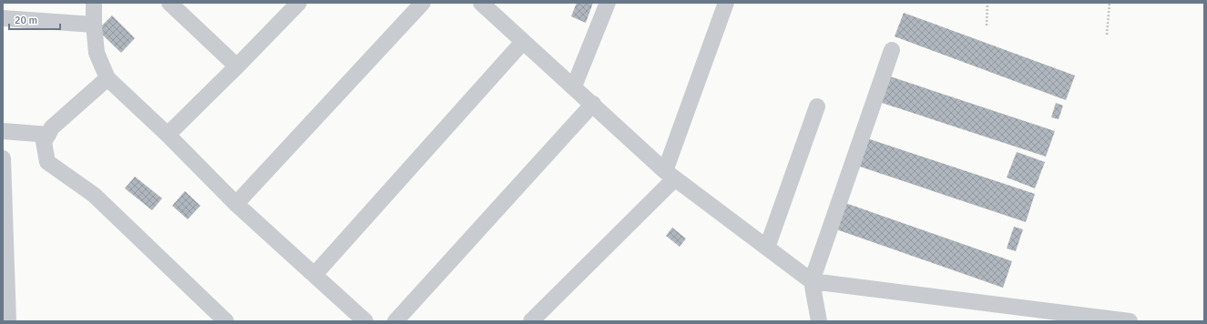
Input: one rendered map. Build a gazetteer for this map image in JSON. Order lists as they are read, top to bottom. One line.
{"scale_bar":"20 m"}
